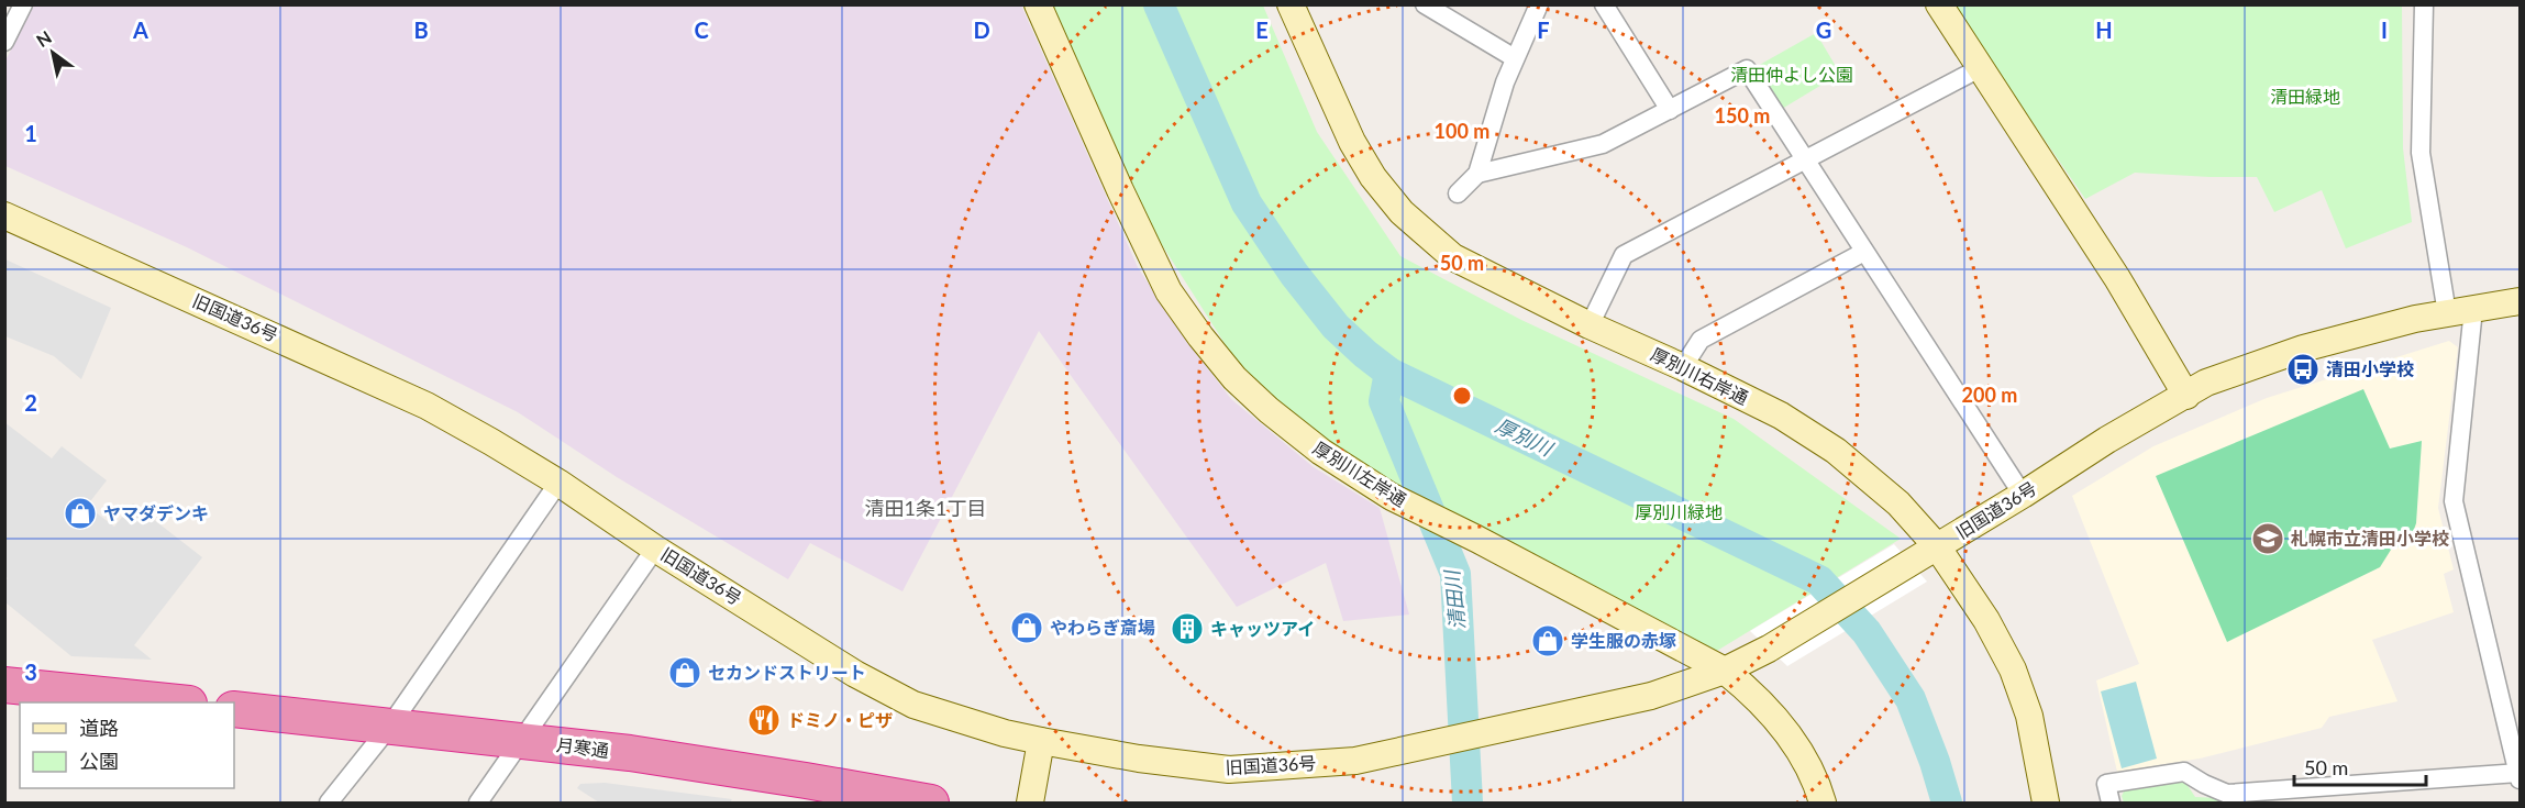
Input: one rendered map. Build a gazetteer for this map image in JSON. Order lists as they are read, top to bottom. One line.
{"streets":{"highway":["月寒通"],"street":["旧国道36号","厚別川右岸通","厚別川左岸通"]},"crossings":[["旧国道36号","厚別川右岸通"],["旧国道36号","厚別川左岸通"]],"districts":["清田1条1丁目"],"water":["厚別川","清田川"],"parks":["清田仲よし公園","清田緑地","厚別川緑地"],"places":{"bus stop":["清田小学校"],"shop":["ヤマダデンキ","やわらぎ斎場","学生服の赤塚","セカンドストリート"],"school or university":["札幌市立清田小学校"],"building":["キャッツアイ"],"restaurant":["ドミノ・ピザ"]},"legend":["道路","公園"],"scale_bar":"50 m","north":"top left","grid":{"columns":["A","B","C","D","E","F","G","H","I"],"rows":["1","2","3"]},"rings":["150 m","100 m","50 m","200 m"]}
